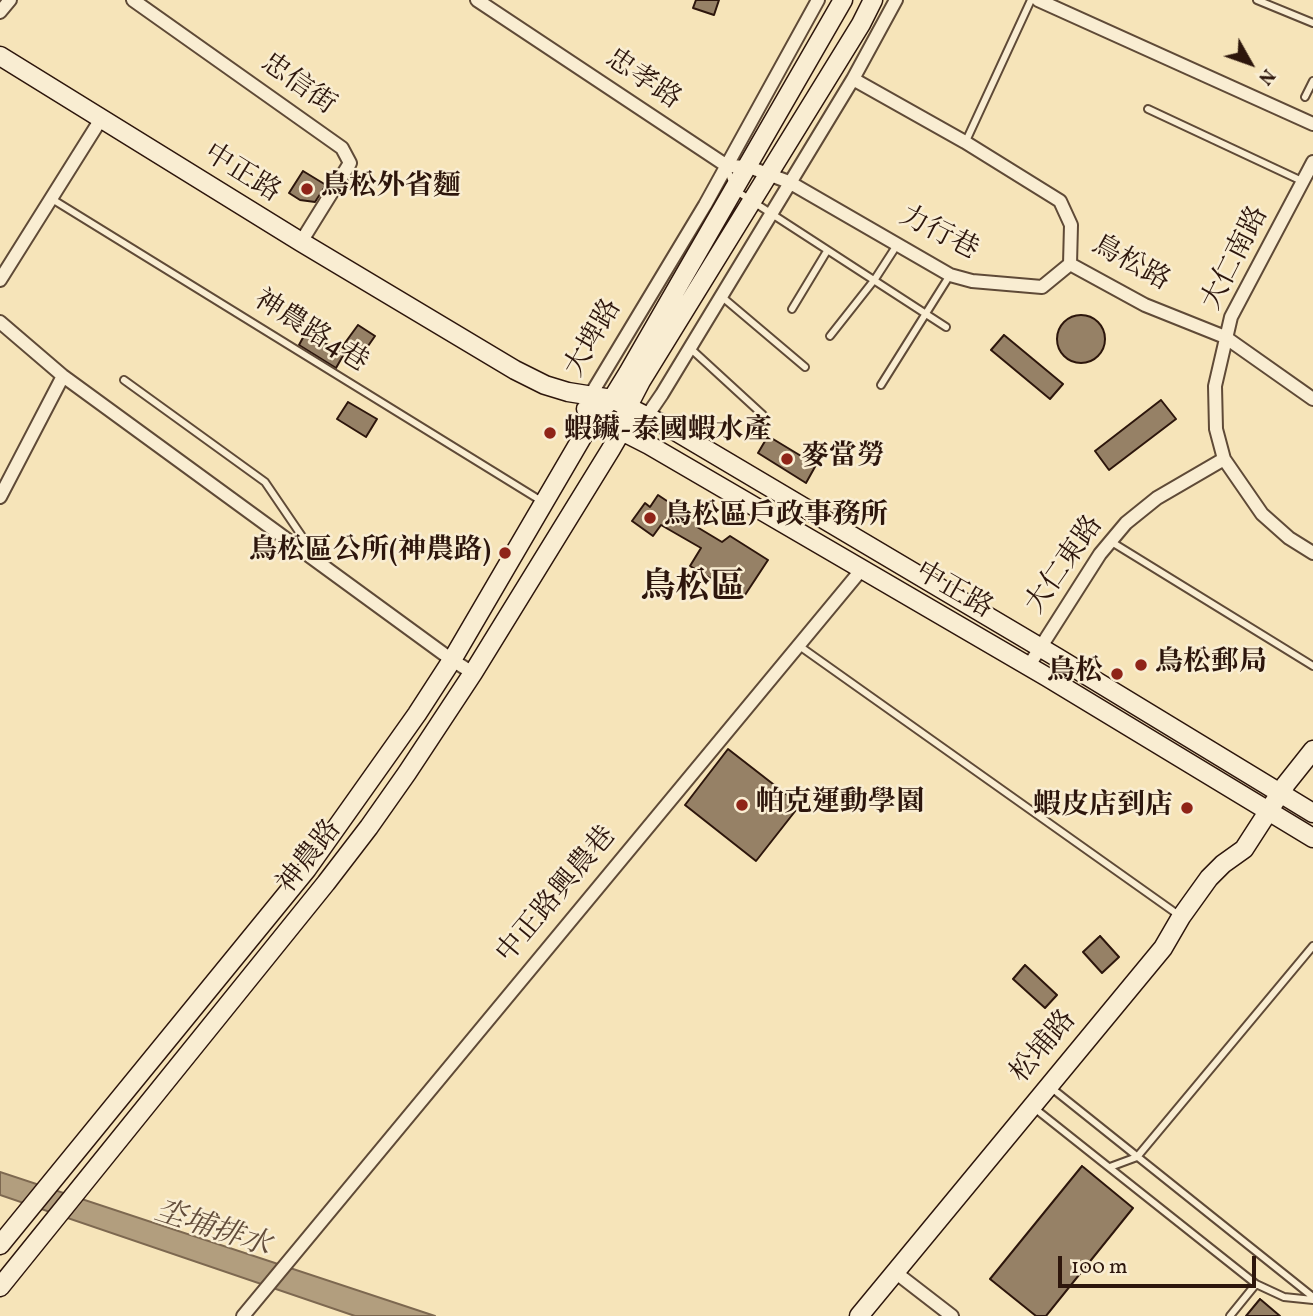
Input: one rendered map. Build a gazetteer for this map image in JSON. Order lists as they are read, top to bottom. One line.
{"streets":{"main road":["中正路","大埤路","神農路","松埔路"],"street":["忠孝路","忠信街","力行巷","大仁南路","鳥松路","大仁東路","中正路興農巷"],"lane":["神農路4巷"]},"crossings":[["忠孝路","大埤路"],["忠信街","中正路"],["中正路","大埤路"],["中正路","大仁東路"],["中正路","神農路"],["中正路","中正路興農巷"],["中正路","松埔路"],["力行巷","鳥松路"],["大仁南路","鳥松路"],["大仁南路","大仁東路"],["神農路4巷","神農路"],["大埤路","神農路"]],"districts":["鳥松區"],"water":["坔埔排水"],"places":["鳥松外省麵","蝦鑶-泰國蝦水產","麥當勞","鳥松區戶政事務所","鳥松區公所(神農路)","鳥松郵局","鳥松","帕克運動學園","蝦皮店到店"],"scale_bar":"100 m","north":"bottom right"}
